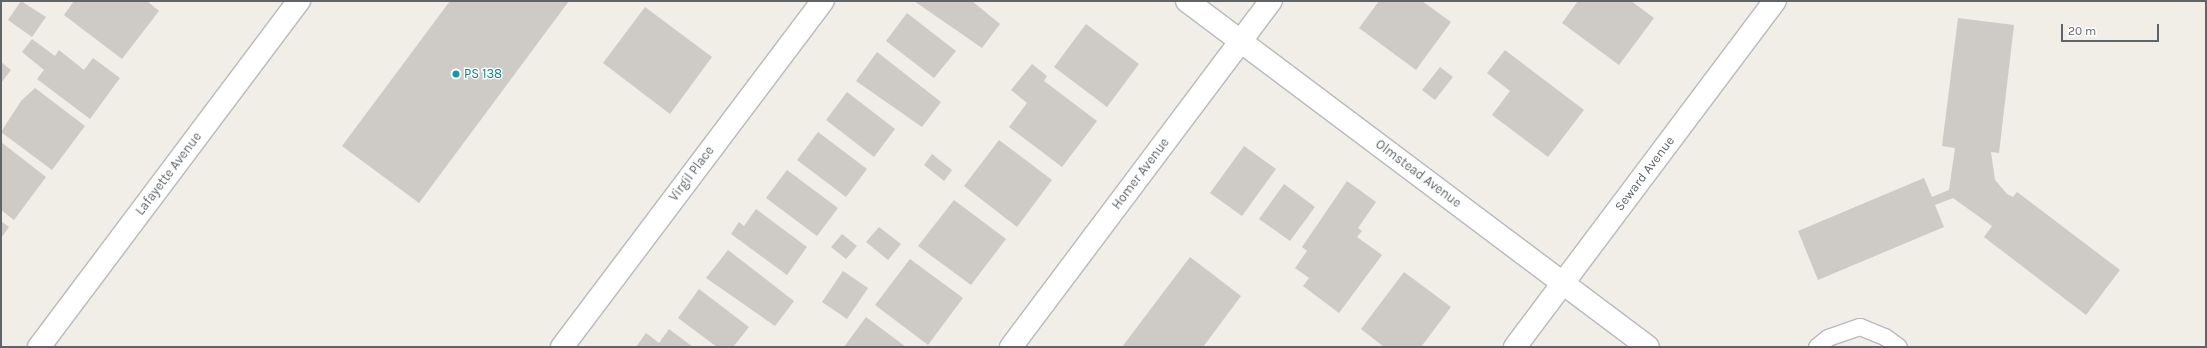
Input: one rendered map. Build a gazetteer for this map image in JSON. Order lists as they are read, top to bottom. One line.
{"streets":{"street":["Lafayette Avenue","Virgil Place","Homer Avenue","Olmstead Avenue","Seward Avenue"]},"crossings":[["Homer Avenue","Olmstead Avenue"],["Olmstead Avenue","Seward Avenue"]],"places":["PS 138"],"scale_bar":"20 m"}
